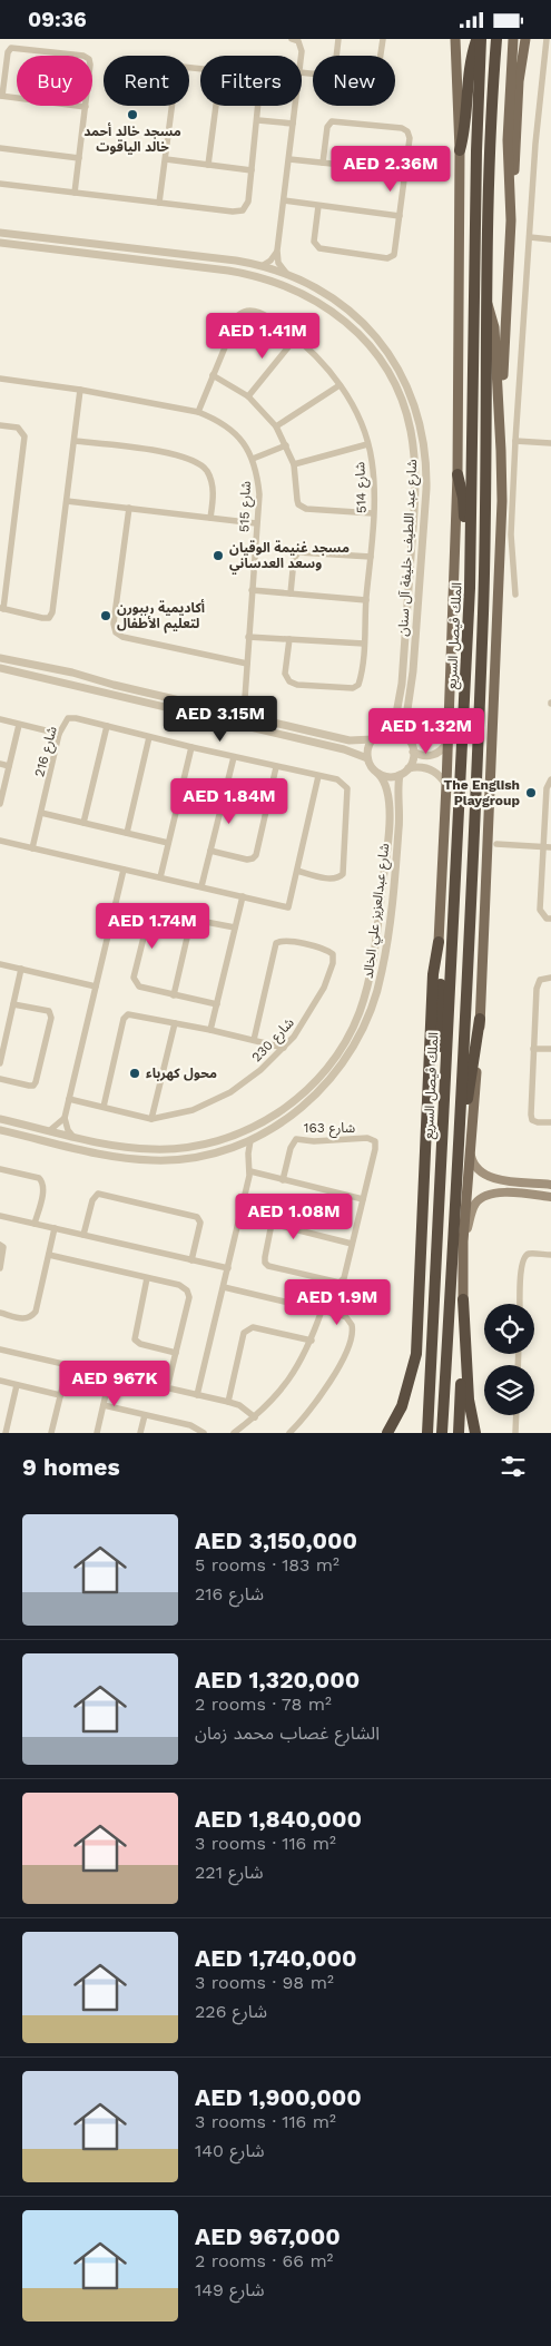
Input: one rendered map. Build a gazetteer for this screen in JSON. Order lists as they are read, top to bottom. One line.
{"streets":{"highway":["الملك فيصل السريع"],"street":["شارع 514","شارع 515","شارع عبد اللطيف خليفة آل سنان","شارع 216","شارع عبدالعزيز علي الخالد","شارع 230","شارع 163"]},"crossings":[["شارع 514","شارع 515"],["شارع عبد اللطيف خليفة آل سنان","شارع عبدالعزيز علي الخالد"]],"places":["مسجد خالد أحمد خالد الياقوت","مسجد غنيمة الوقيان وسعد العدساني","أكاديمية ريبورن لتعليم الأطفال","The English Playgroup","محول كهرباء"],"page":{"status":"09:36","chip":["Buy","Rent","Filters","New"],"price":["AED 2.36M","AED 1.41M","AED 3.15M","AED 1.32M","AED 1.84M","AED 1.74M","AED 1.08M","AED 1.9M","AED 967K"],"heading":"9 homes","list":[{"name":"AED 3,150,000","note":"5 rooms · 183 m² · شارع 216"},{"name":"AED 1,320,000","note":"2 rooms · 78 m² · الشارع غصاب محمد زمان"},{"name":"AED 1,840,000","note":"3 rooms · 116 m² · شارع 221"},{"name":"AED 1,740,000","note":"3 rooms · 98 m² · شارع 226"},{"name":"AED 1,900,000","note":"3 rooms · 116 m² · شارع 140"},{"name":"AED 967,000","note":"2 rooms · 66 m² · شارع 149"}]}}
